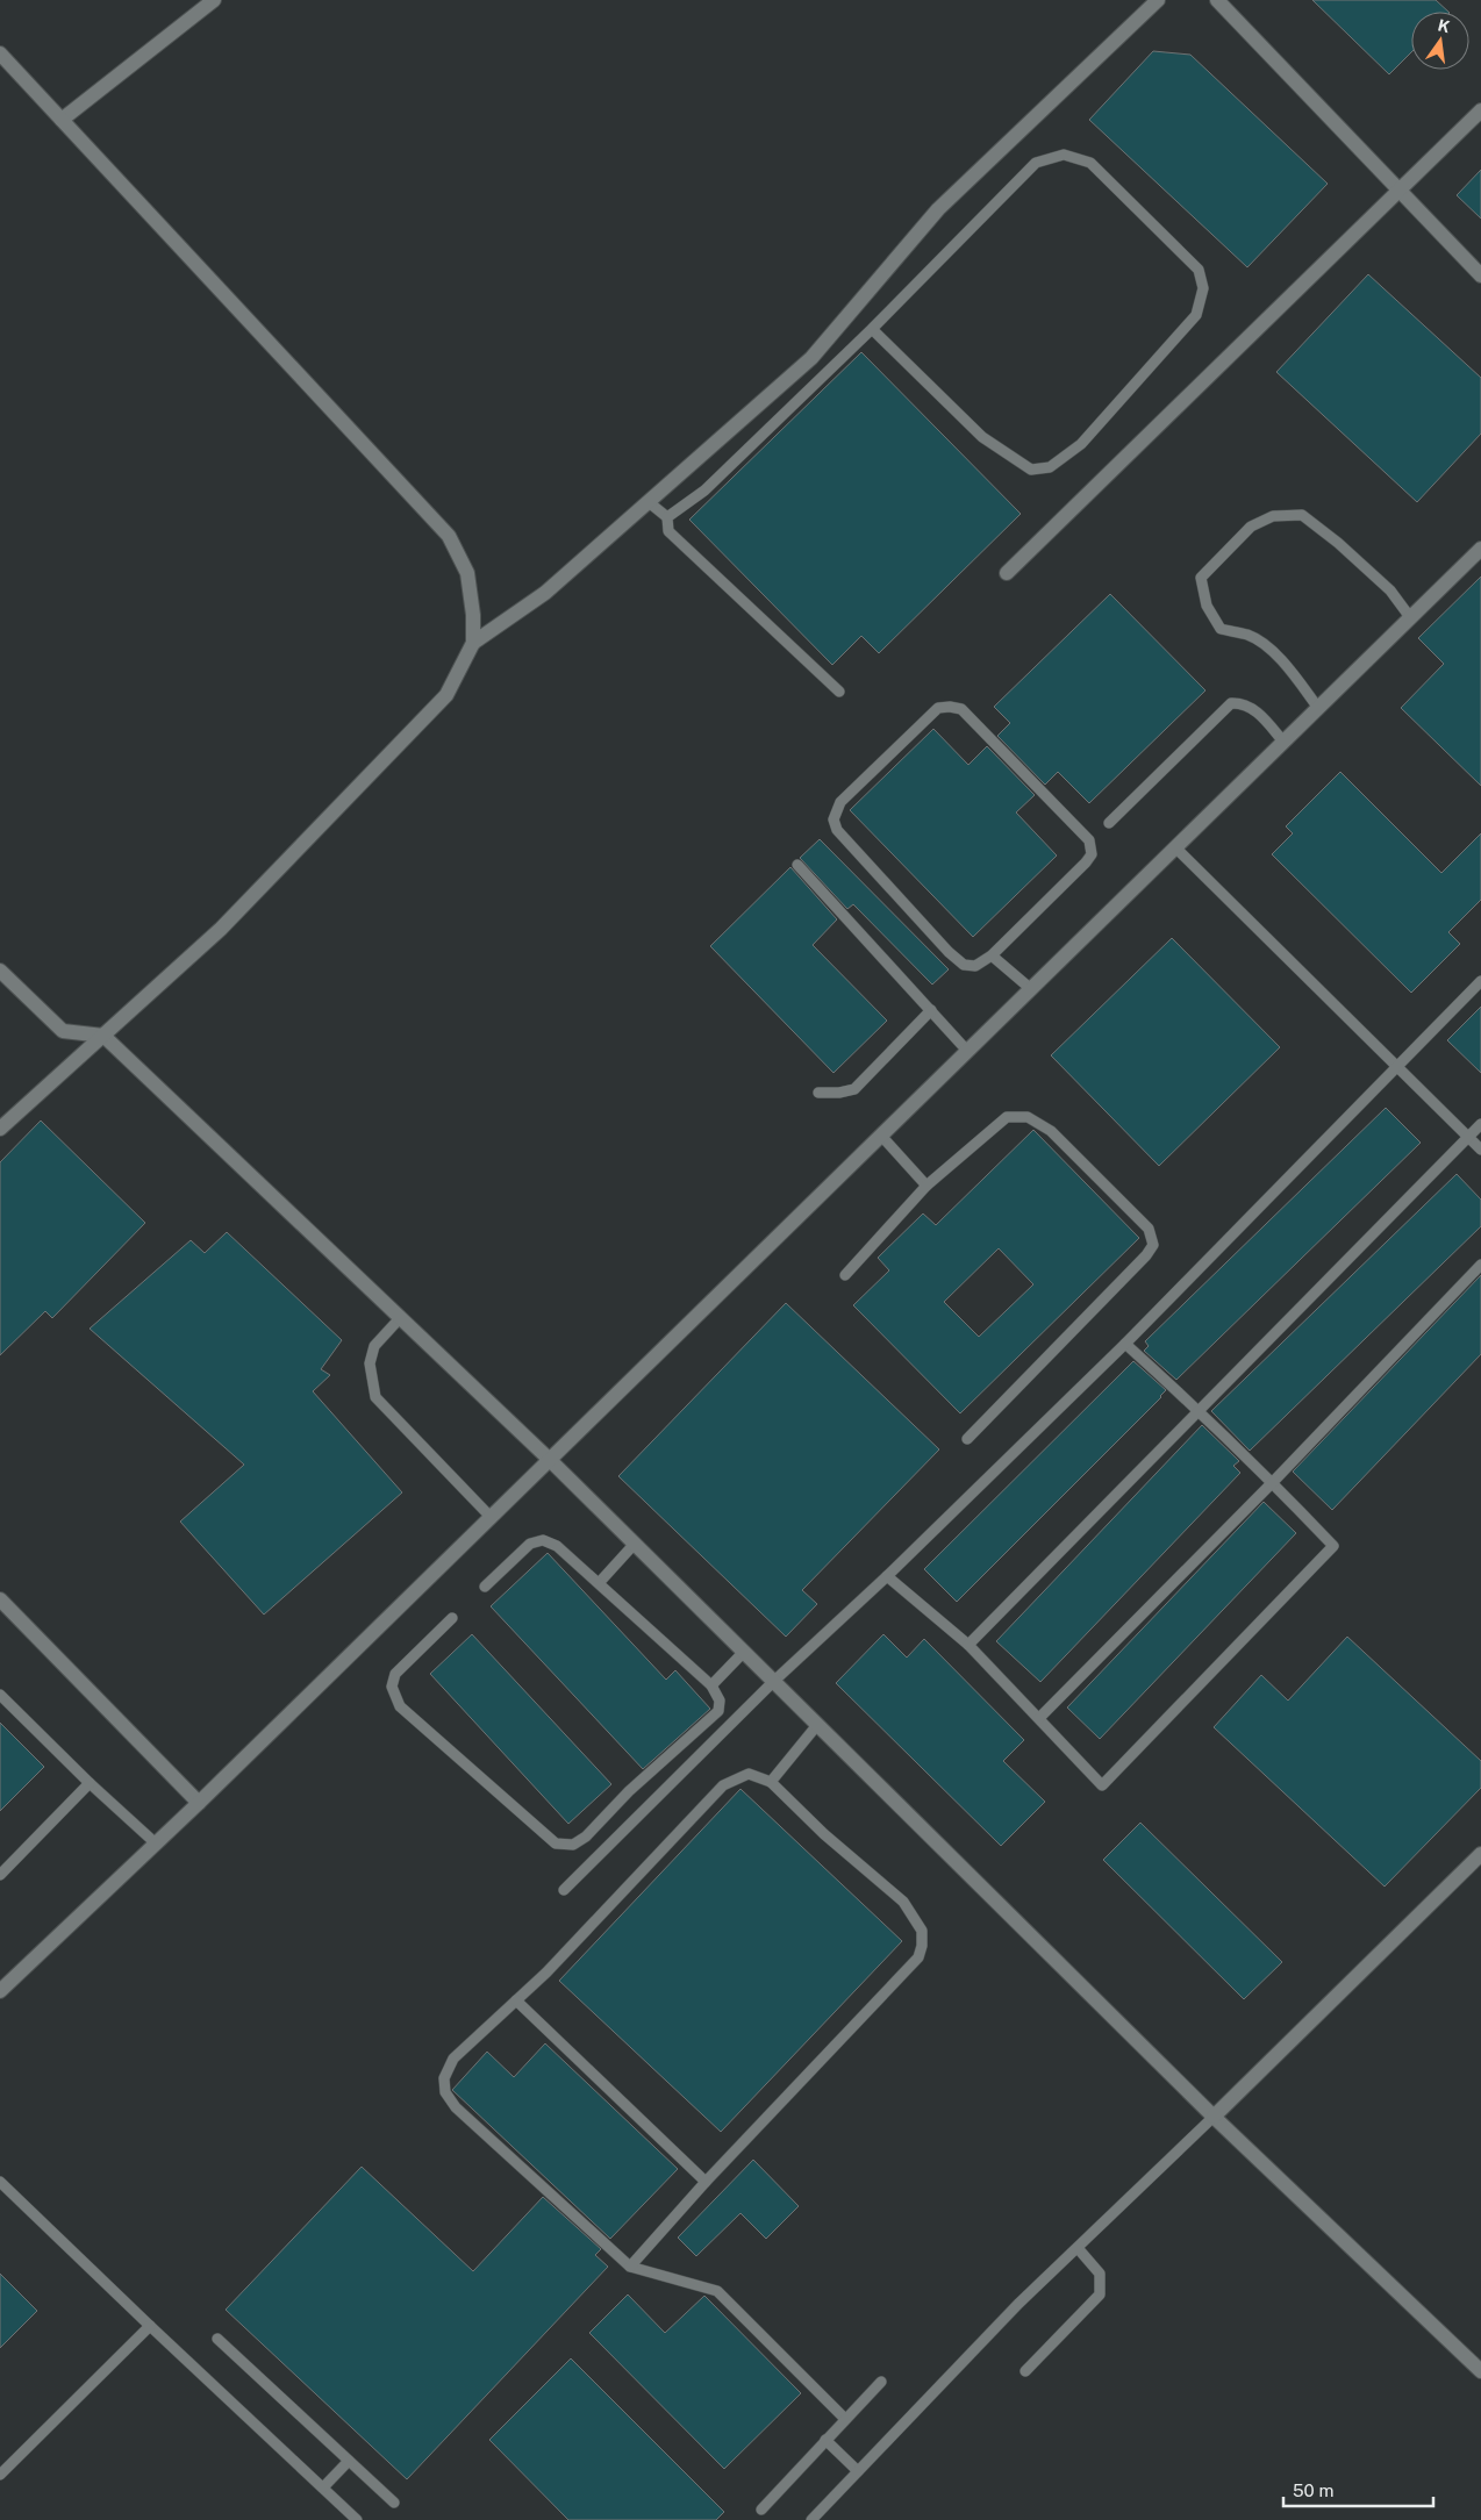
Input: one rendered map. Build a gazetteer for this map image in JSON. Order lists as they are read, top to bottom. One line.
{"scale_bar":"50 m","north":"top"}
